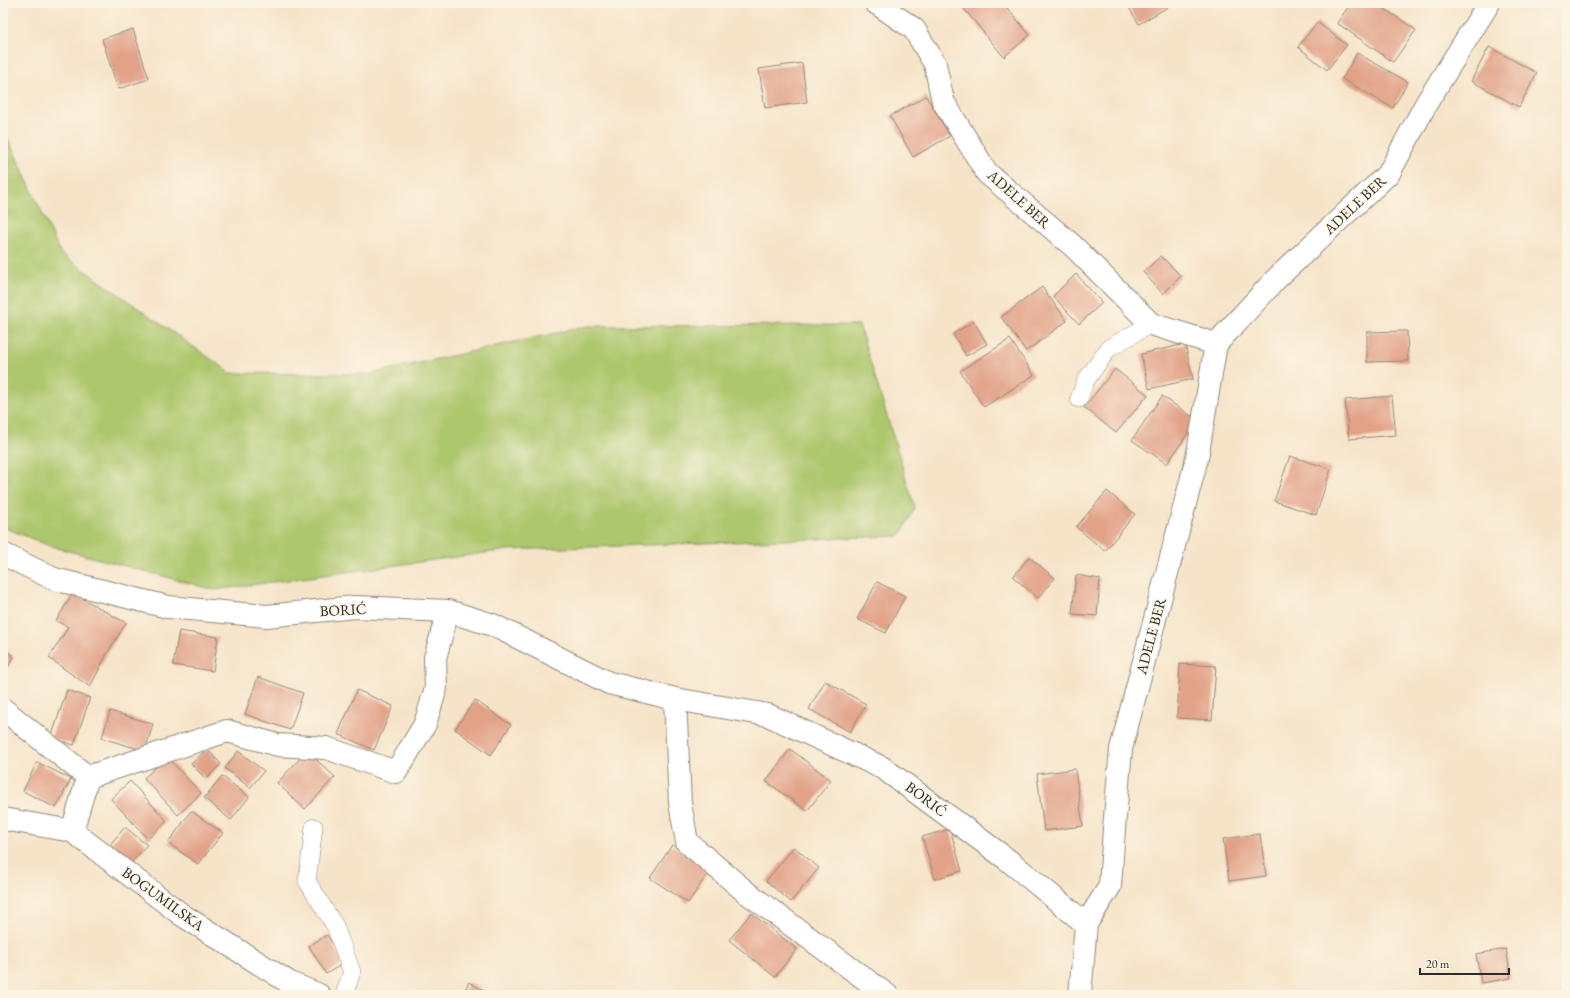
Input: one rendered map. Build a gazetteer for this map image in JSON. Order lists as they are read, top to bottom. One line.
{"streets":{"street":["ADELE BER","BORIĆ","BOGUMILSKA"]},"crossings":[["ADELE BER","BORIĆ"]],"scale_bar":"20 m"}
